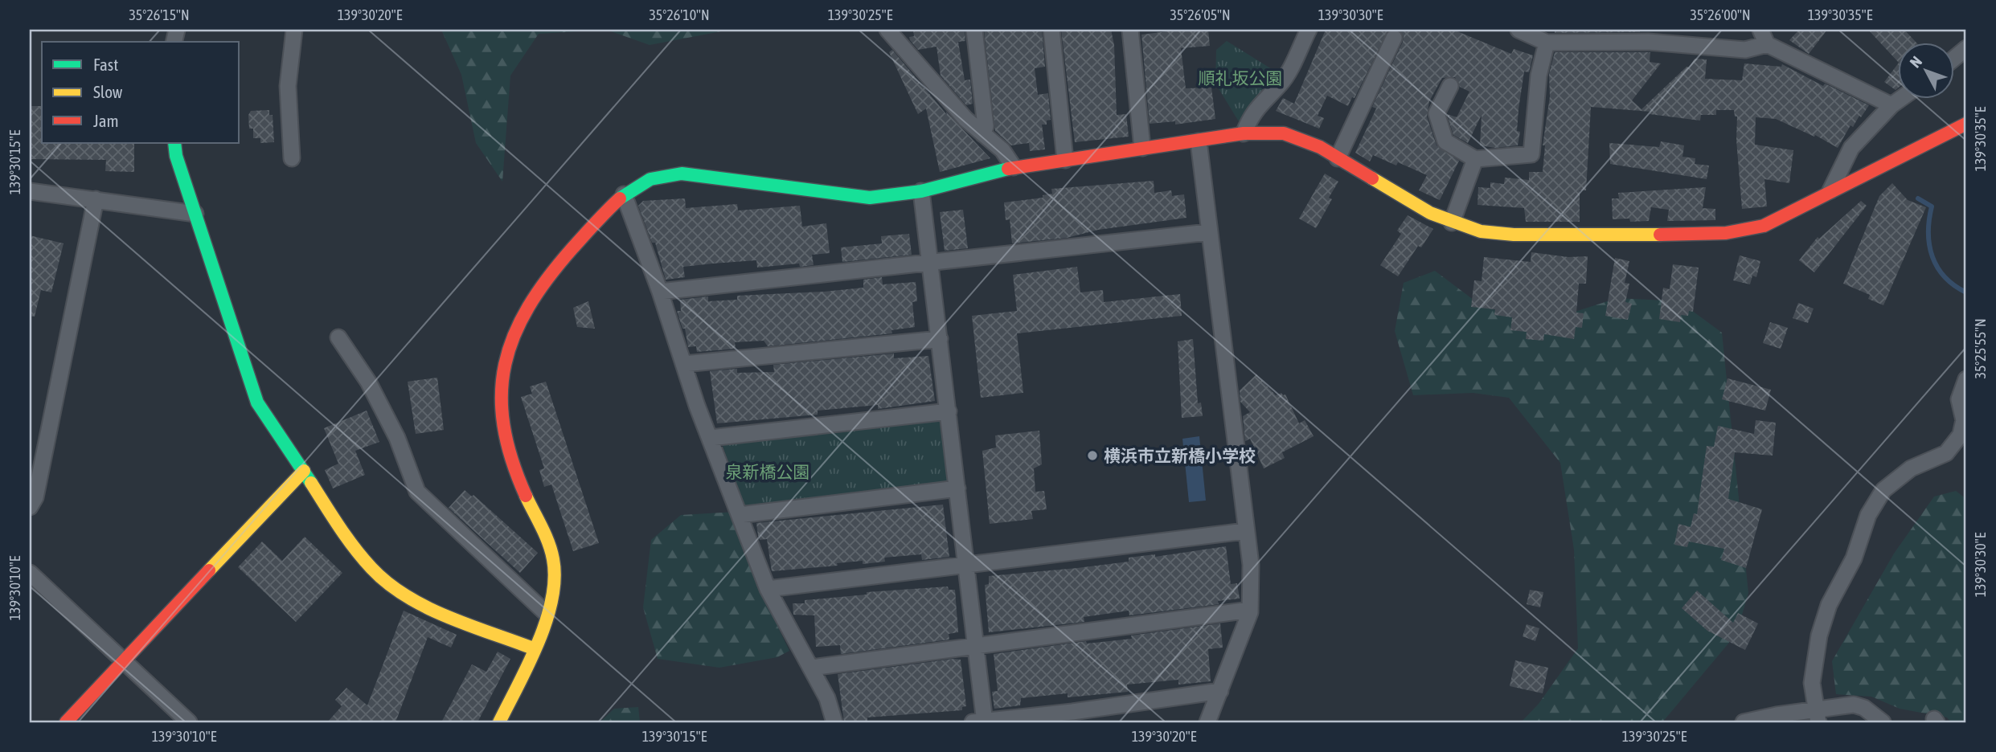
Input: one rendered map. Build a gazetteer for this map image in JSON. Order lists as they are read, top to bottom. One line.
{"parks":["順礼坂公園","泉新橋公園"],"places":["横浜市立新橋小学校"],"legend":["Fast","Slow","Jam"],"north":"top left","coordinates":["35°26'15\"N","139°30'20\"E","35°26'10\"N","139°30'25\"E","35°26'05\"N","139°30'30\"E","35°26'00\"N","139°30'35\"E","139°30'15\"E","35°25'55\"N","139°30'10\"E"]}
